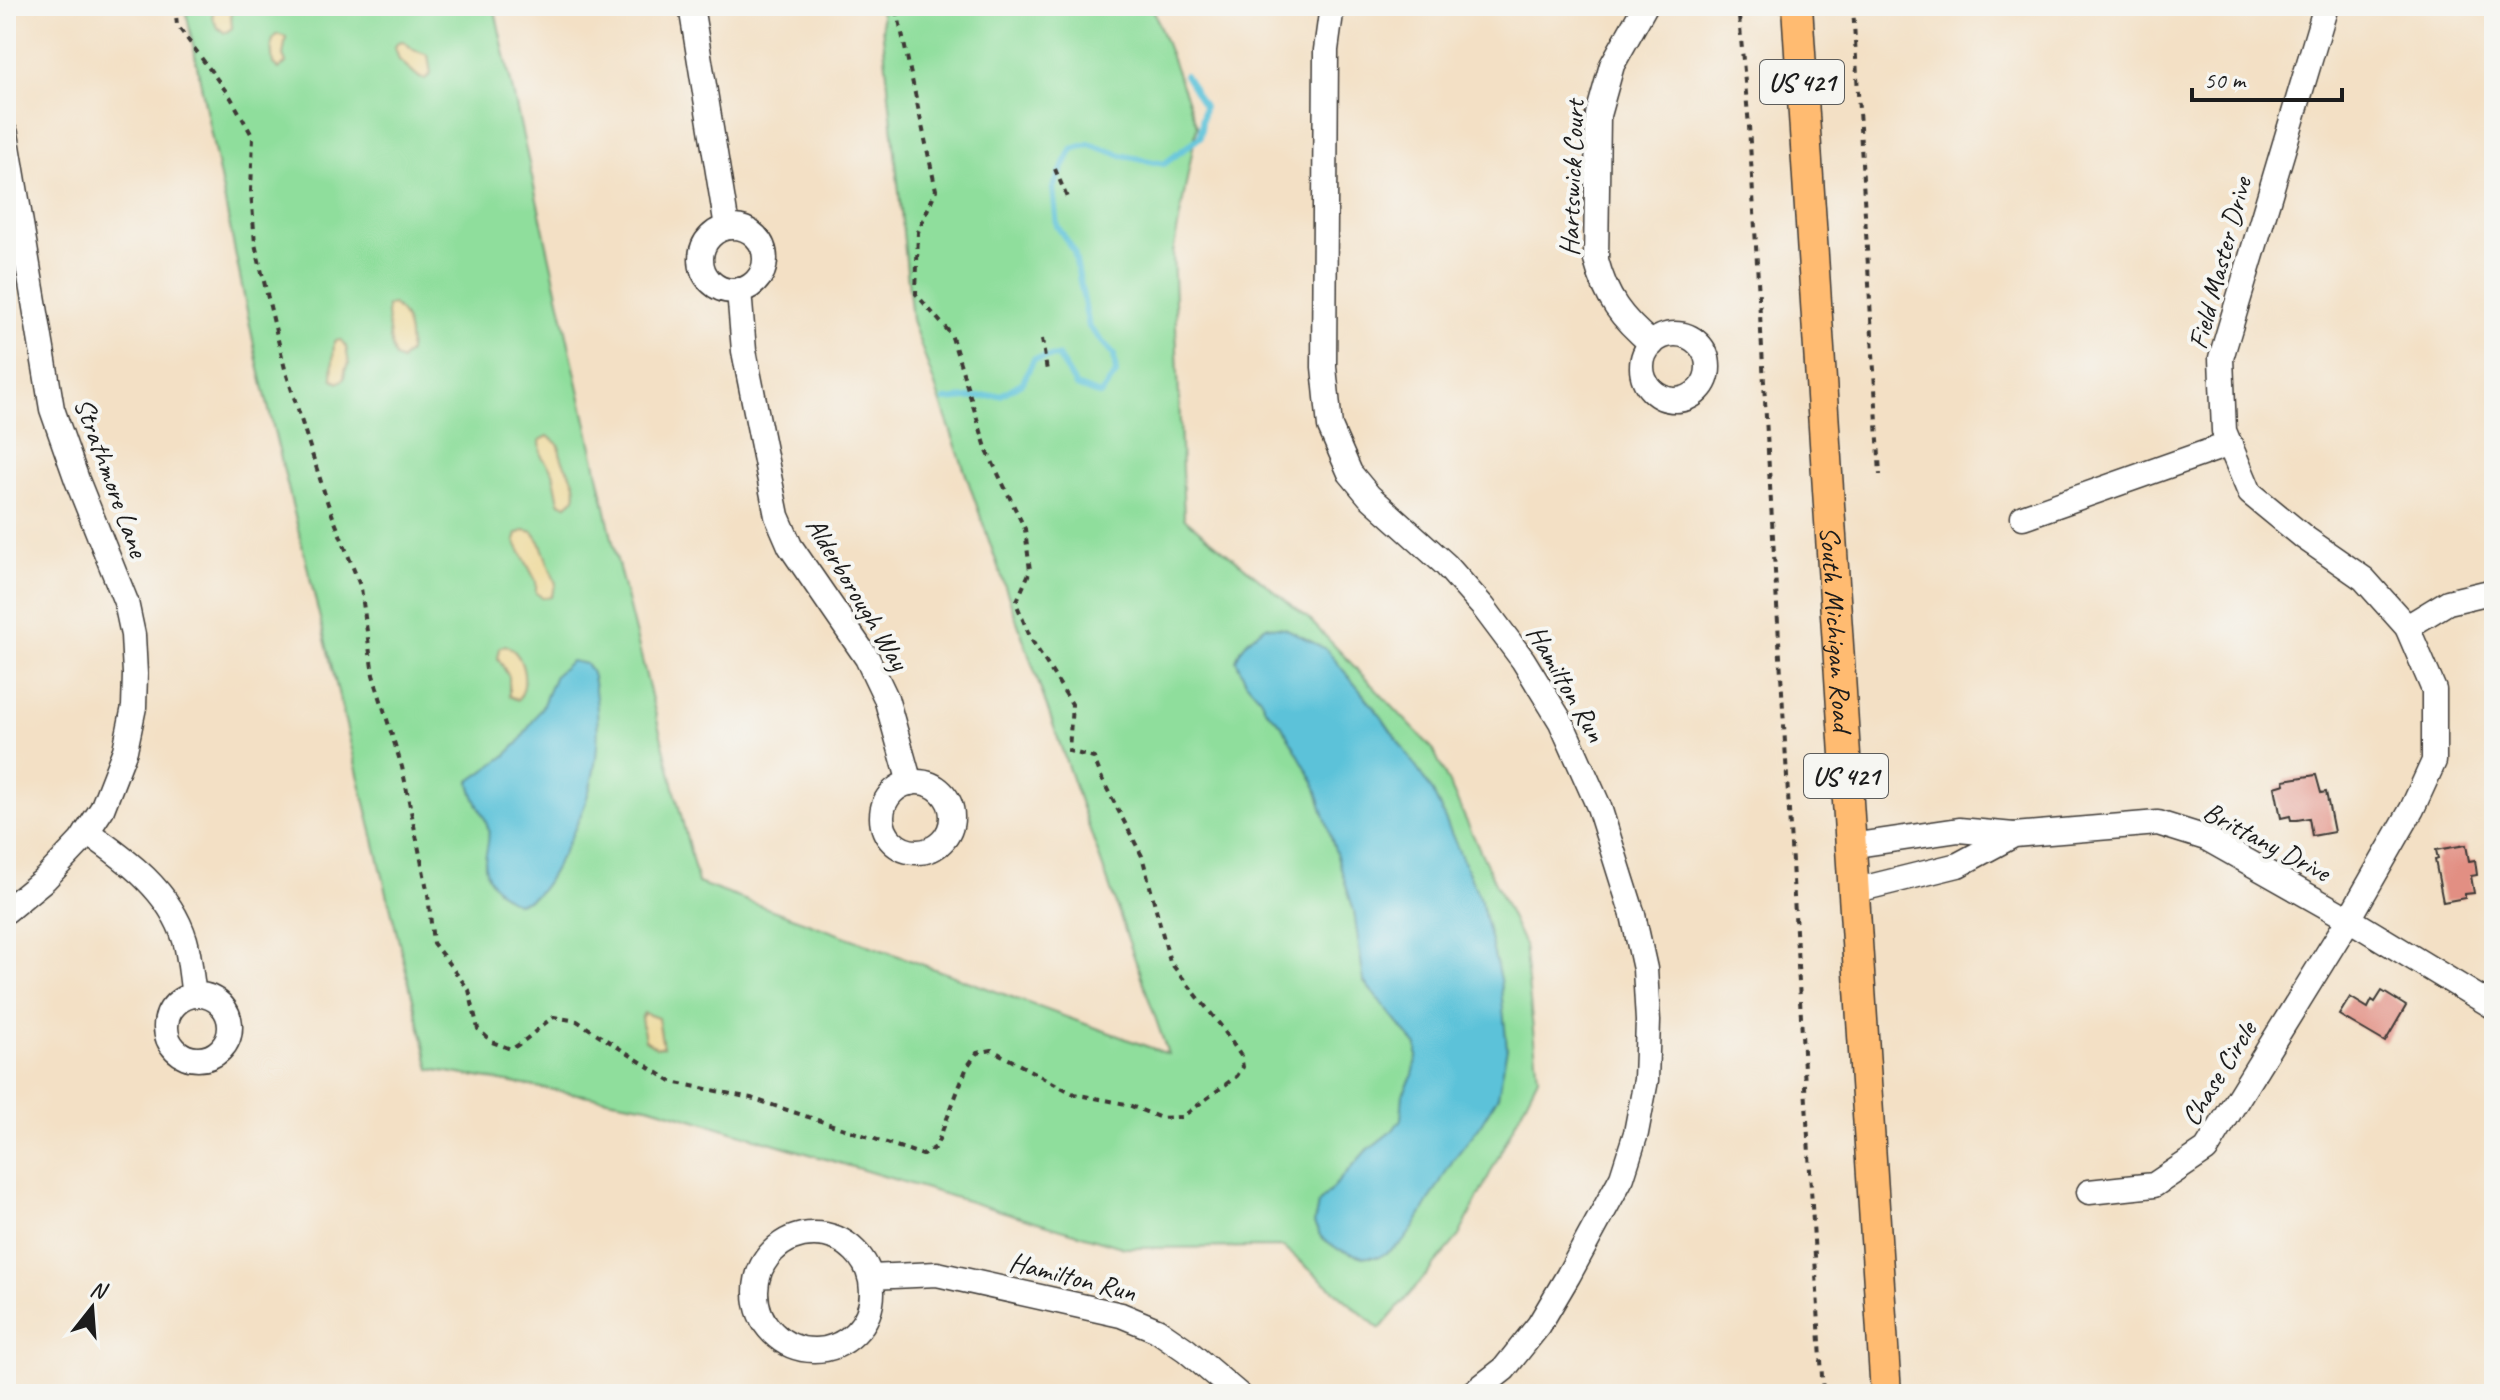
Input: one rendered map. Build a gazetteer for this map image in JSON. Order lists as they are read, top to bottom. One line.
{"streets":{"main road":["US 421","South Michigan Road"],"street":["Hartswick Court","Field Master Drive","Strathmore Lane","Alderborough Way","Hamilton Run","Brittany Drive","Chase Circle"]},"crossings":[["Field Master Drive","Brittany Drive"],["Field Master Drive","Chase Circle"],["South Michigan Road","Brittany Drive"],["Brittany Drive","Chase Circle"]],"scale_bar":"50 m","north":"top"}
